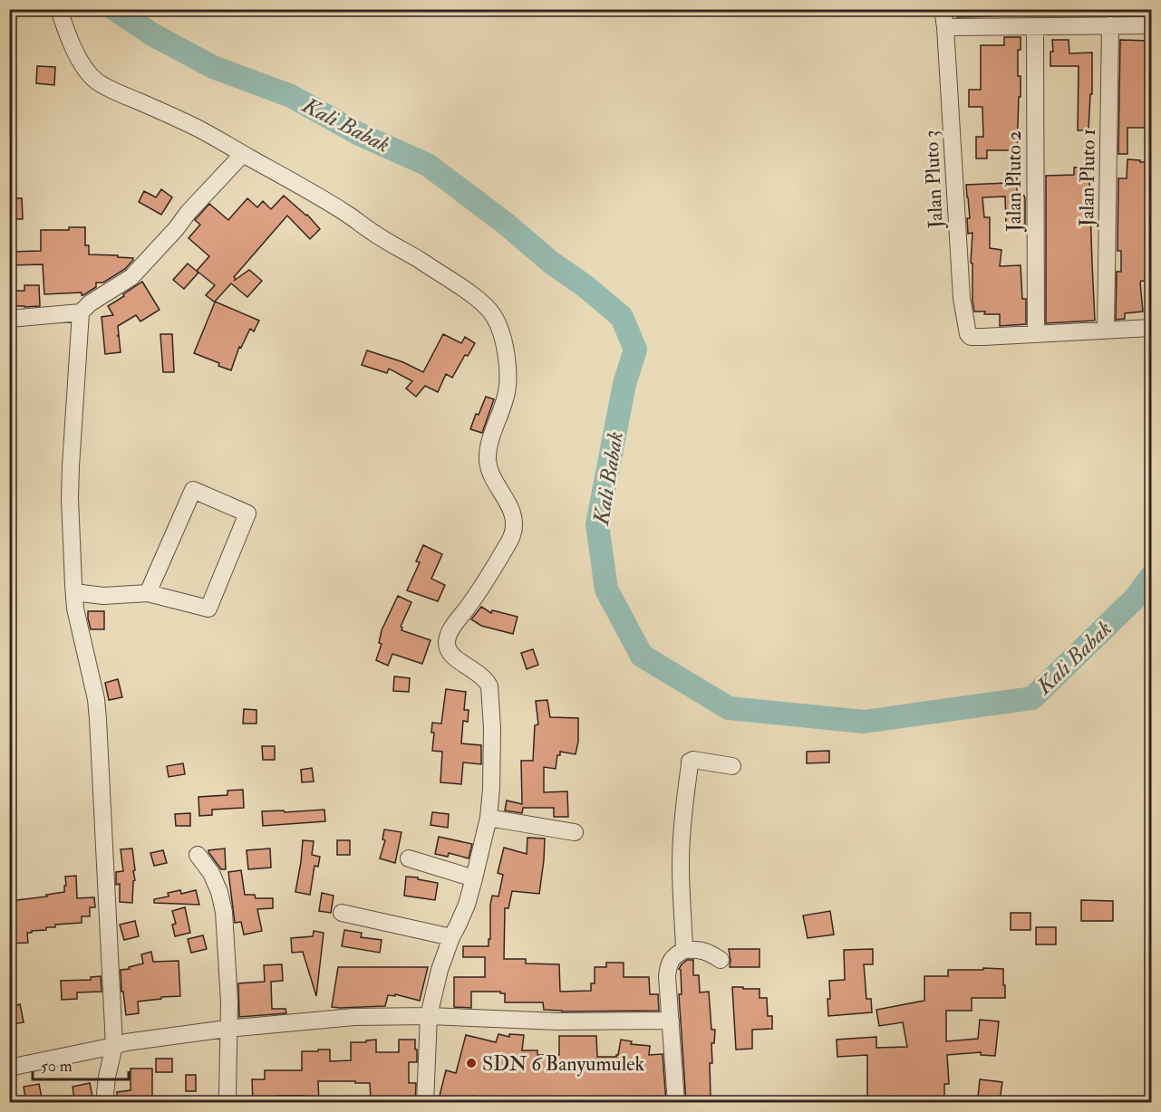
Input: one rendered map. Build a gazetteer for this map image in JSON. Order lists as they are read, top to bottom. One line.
{"streets":{"street":["Jalan Pluto 1","Jalan Pluto 3","Jalan Pluto 2"]},"crossings":[["Jalan Pluto 3","Jalan Pluto 2"]],"water":["Kali Babak"],"places":["SDN 6 Banyumulek"],"scale_bar":"50 m"}
